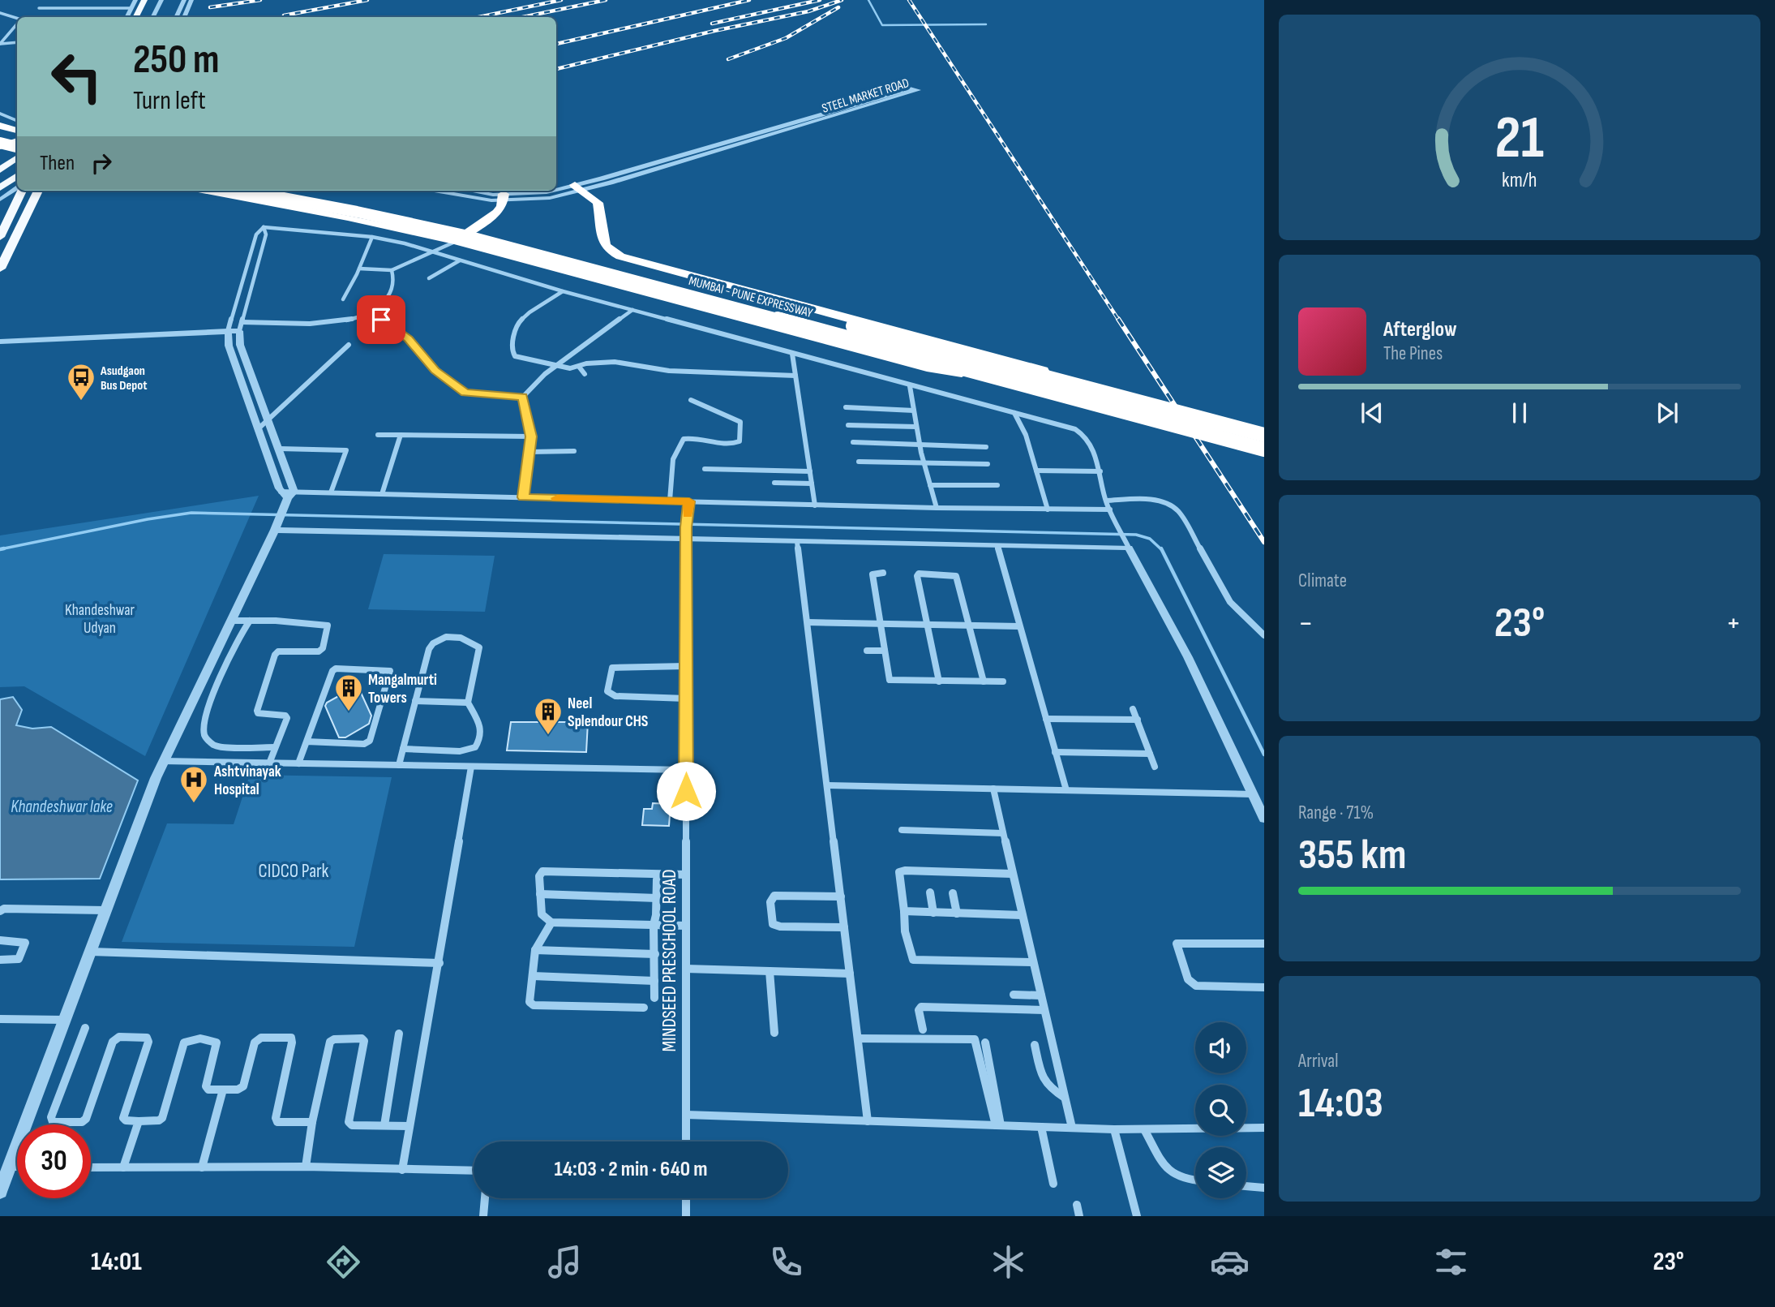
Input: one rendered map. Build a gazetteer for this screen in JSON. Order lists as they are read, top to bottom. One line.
{"streets":{"highway":["MUMBAI - PUNE EXPRESSWAY"],"street":["STEEL MARKET ROAD","MINDSEED PRESCHOOL ROAD"]},"water":["Khandeshwar lake"],"parks":["Khandeshwar Udyan","CIDCO Park"],"places":{"bus stop":["Asudgaon Bus Depot"],"building":["Mangalmurti Towers","Neel Splendour CHS"],"hospital":["Ashtvinayak Hospital"]},"page":{"turn":["250 m","Turn left"],"then":"Then","song":["Afterglow","The Pines"],"tile":["Climate",["Range · 71%","355 km"],["Arrival","14:03"]],"heat":["−","23°","+"],"limit":"30","trip":"14:03 · 2 min · 640 m","tabs":["14:01","23°"],"gauge":["21","km/h"]}}
